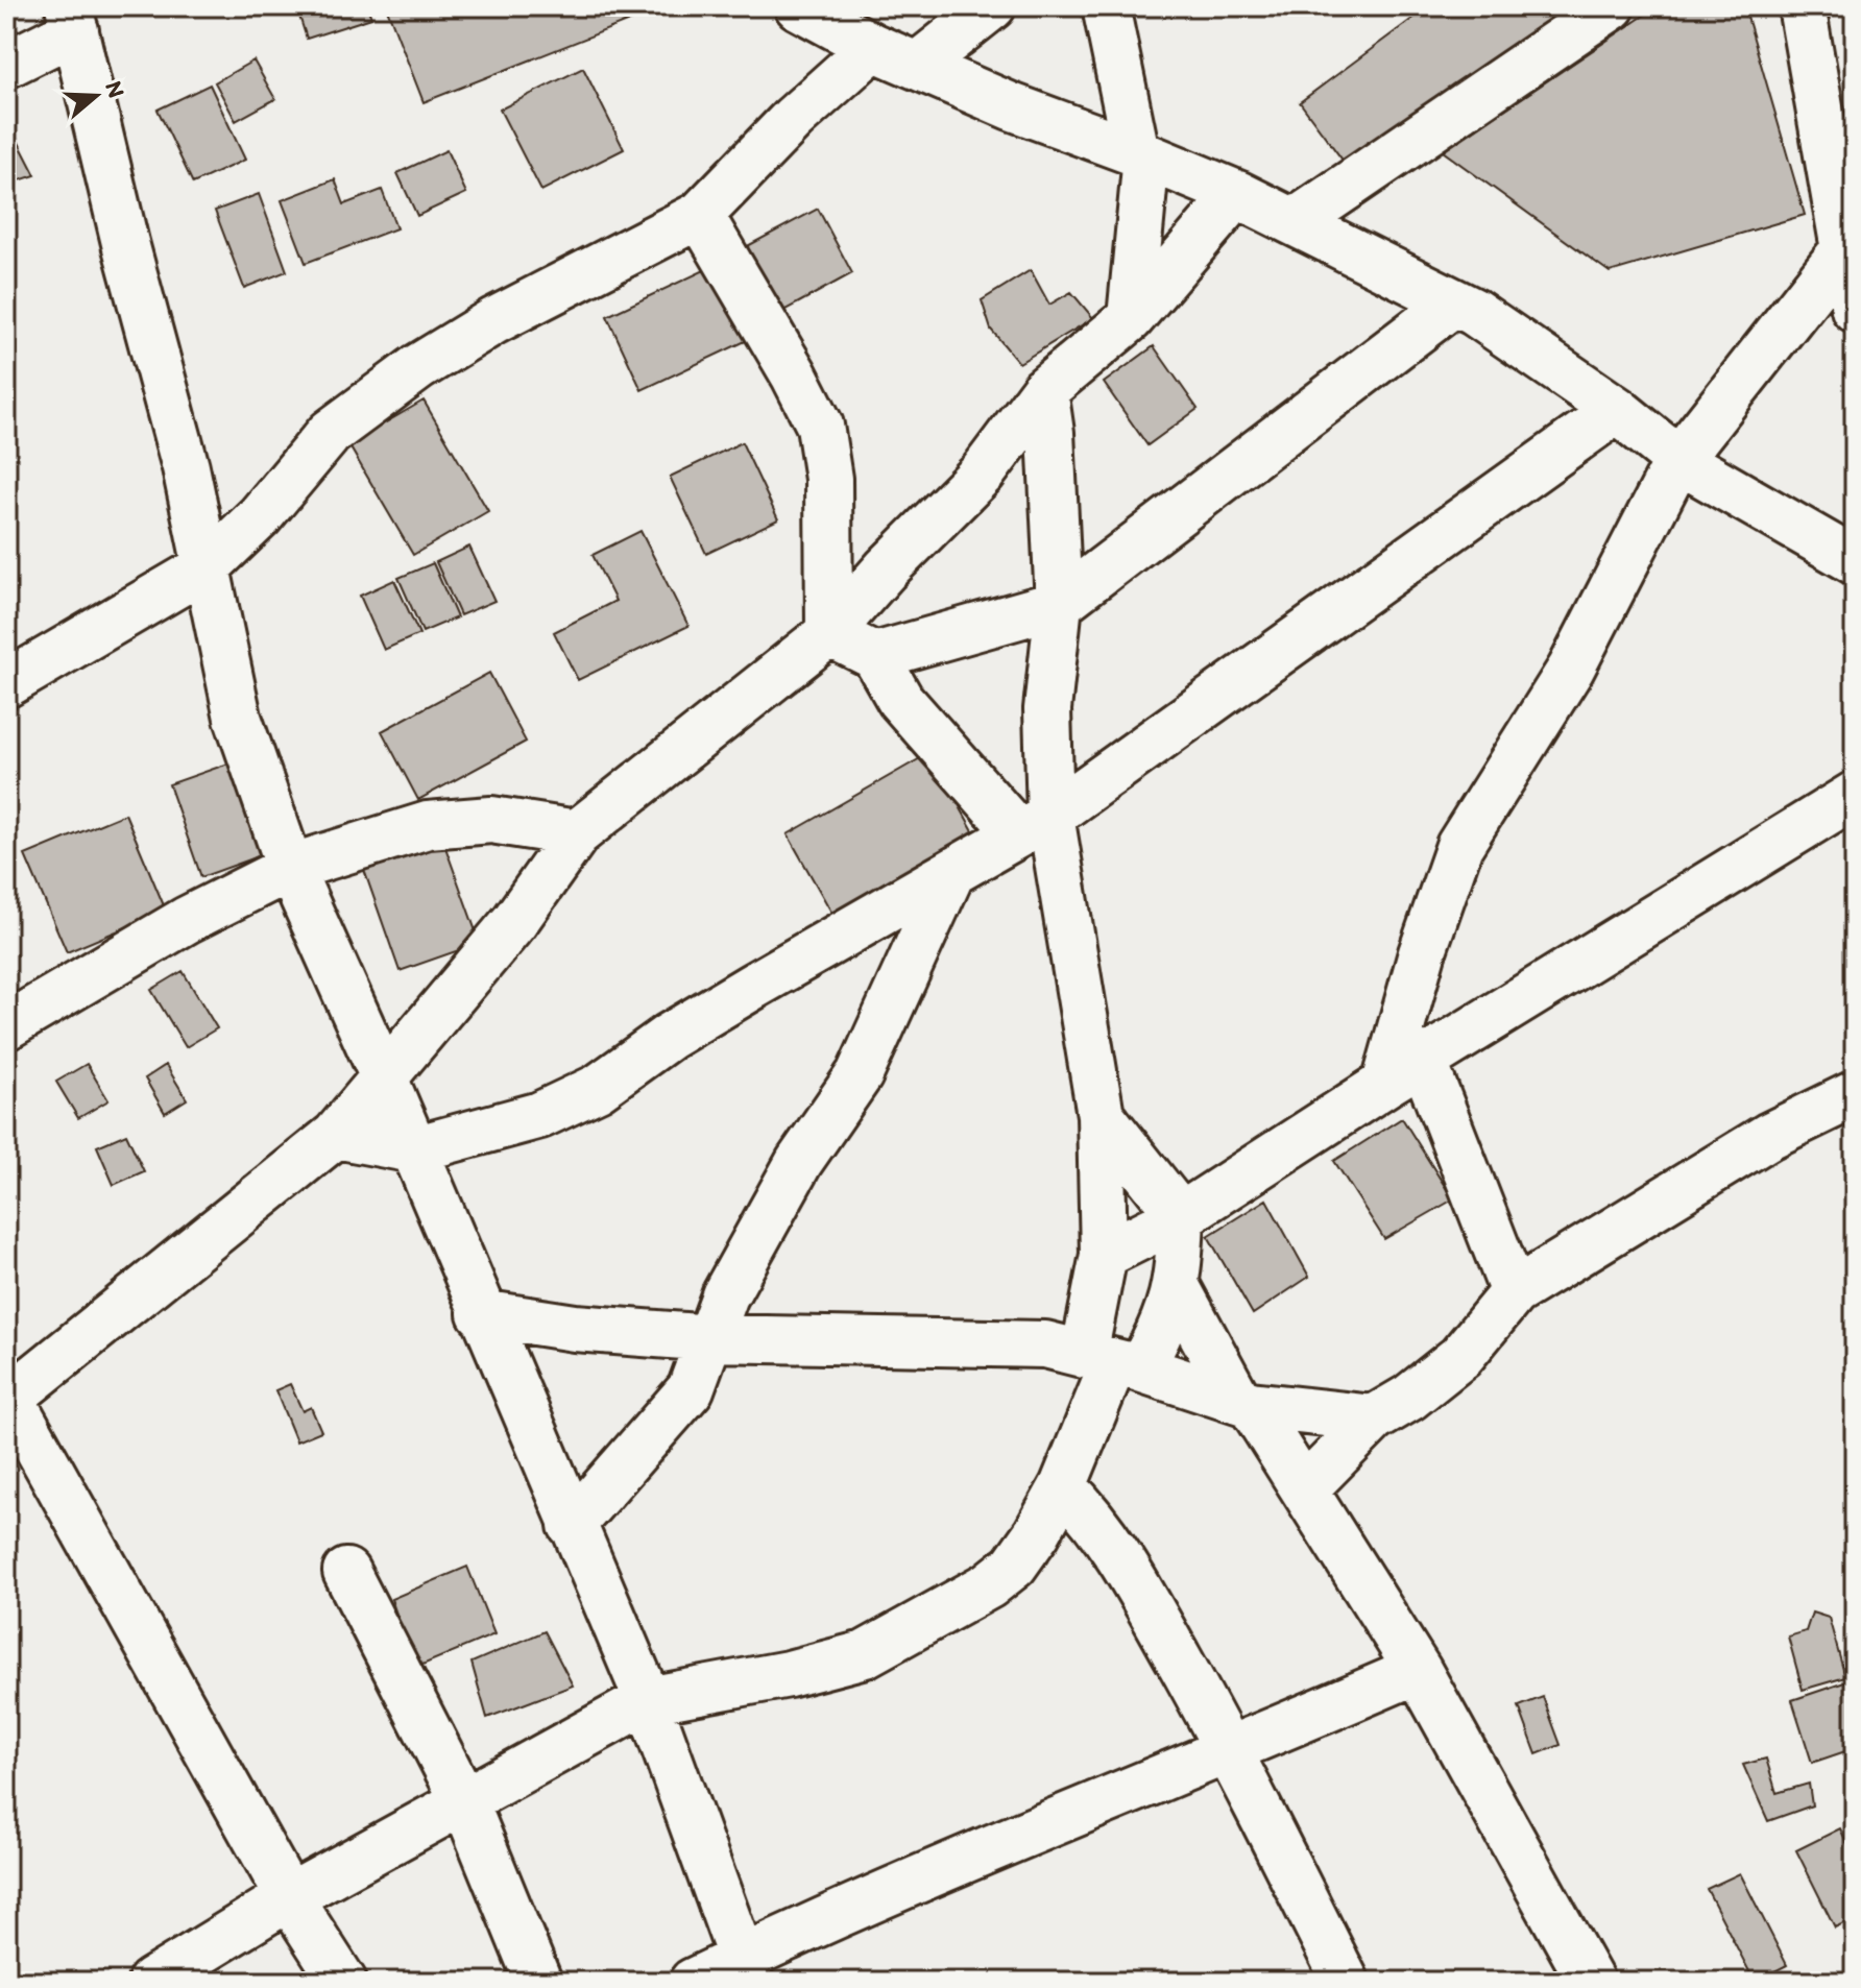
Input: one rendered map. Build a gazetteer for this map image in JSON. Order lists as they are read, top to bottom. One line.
{"north":"right"}
